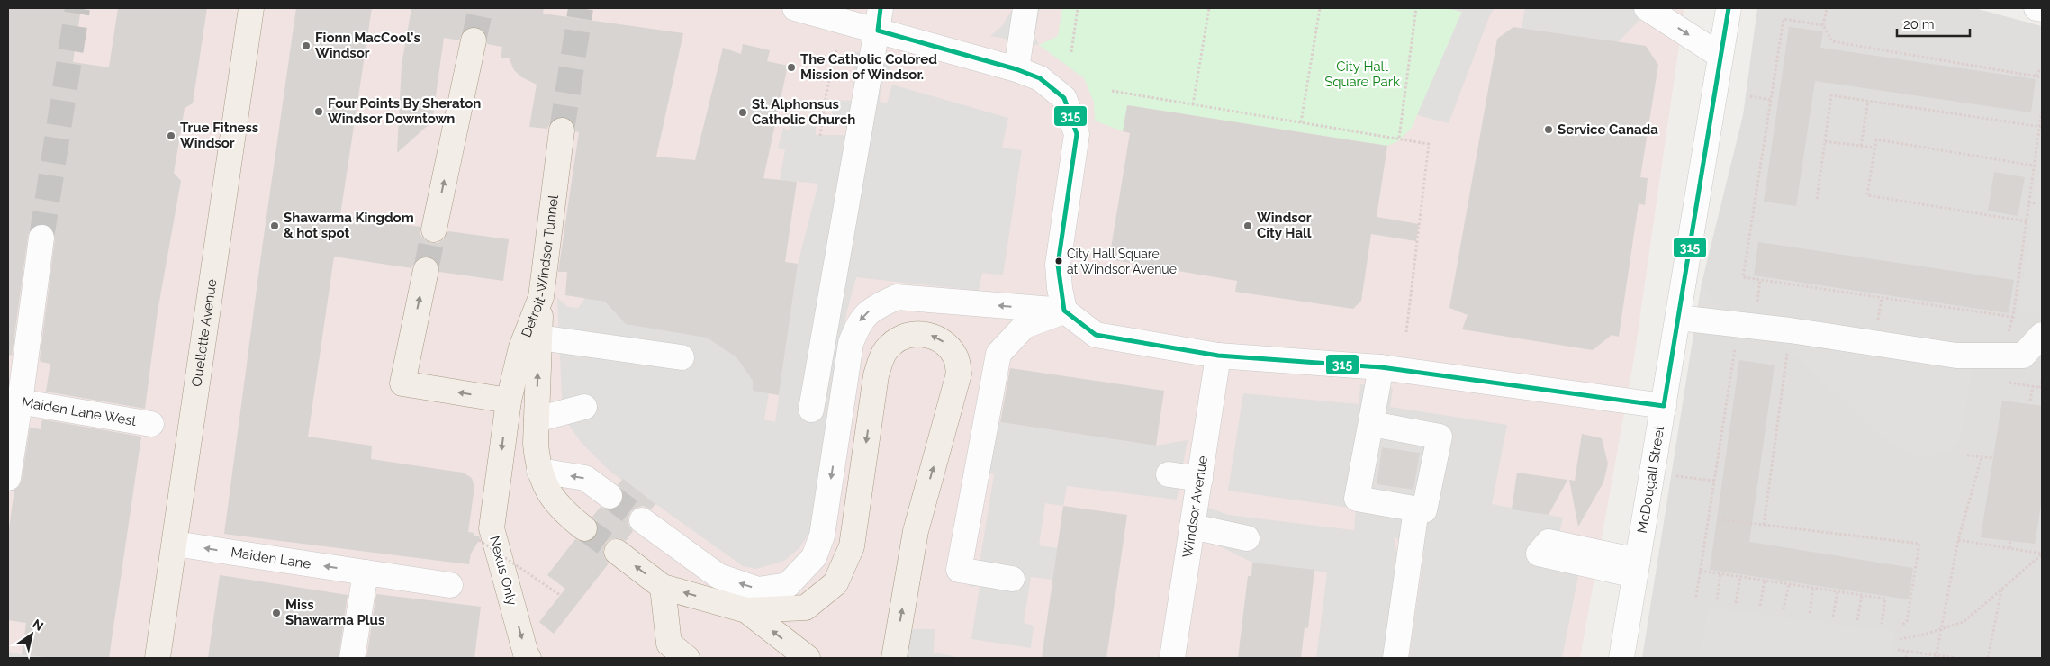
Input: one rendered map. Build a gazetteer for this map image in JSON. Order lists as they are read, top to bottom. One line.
{"streets":{"main road":["Detroit-Windsor Tunnel","Ouellette Avenue","Nexus Only"],"street":["Maiden Lane West","McDougall Street","Windsor Avenue","Maiden Lane"]},"crossings":[["Detroit-Windsor Tunnel","Nexus Only"],["Ouellette Avenue","Maiden Lane"]],"one_way":["Maiden Lane","Nexus Only"],"parks":["City Hall Square Park"],"places":["Fionn MacCool's Windsor","The Catholic Colored Mission of Windsor.","Four Points By Sheraton Windsor Downtown","St. Alphonsus Catholic Church","Service Canada","True Fitness Windsor","Shawarma Kingdom & hot spot","Windsor City Hall","City Hall Square at Windsor Avenue","Miss Shawarma Plus"],"lines":["transit line 315"],"scale_bar":"20 m","north":"top right"}
